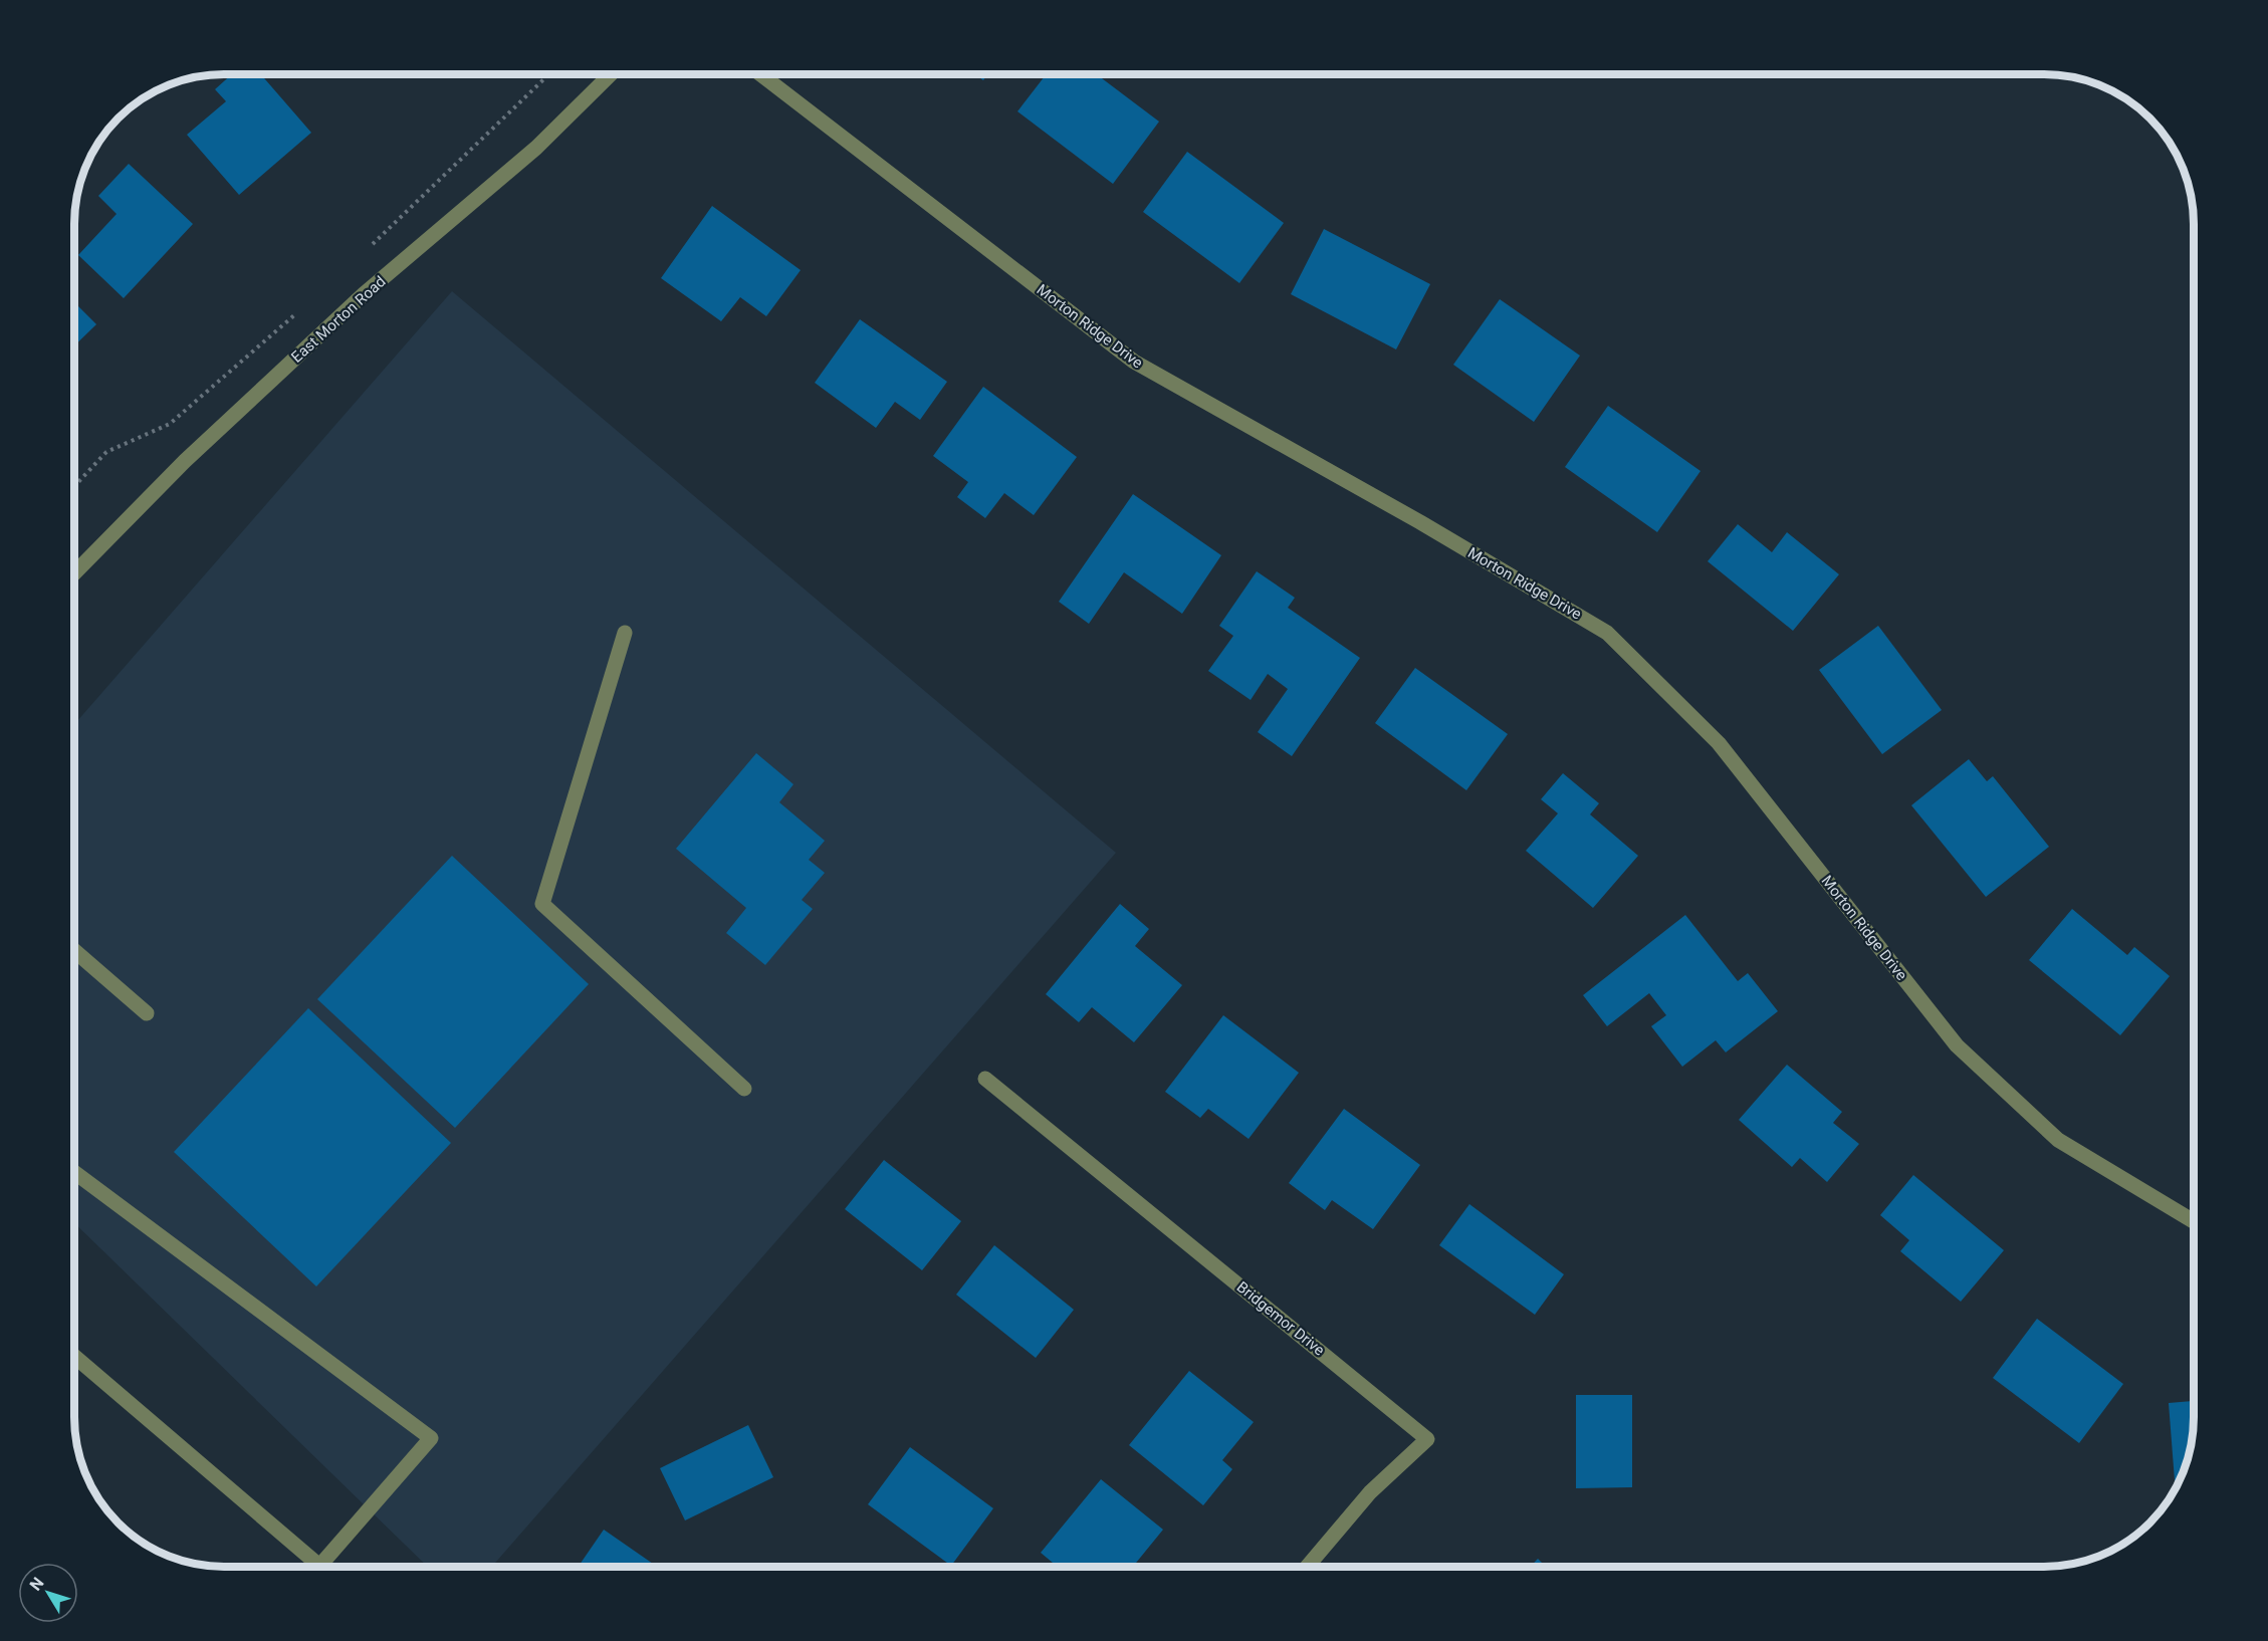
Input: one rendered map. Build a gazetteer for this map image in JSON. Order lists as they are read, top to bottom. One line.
{"streets":{"street":["East Morton Road","Morton Ridge Drive","Bridgemor Drive"]},"north":"top left"}
